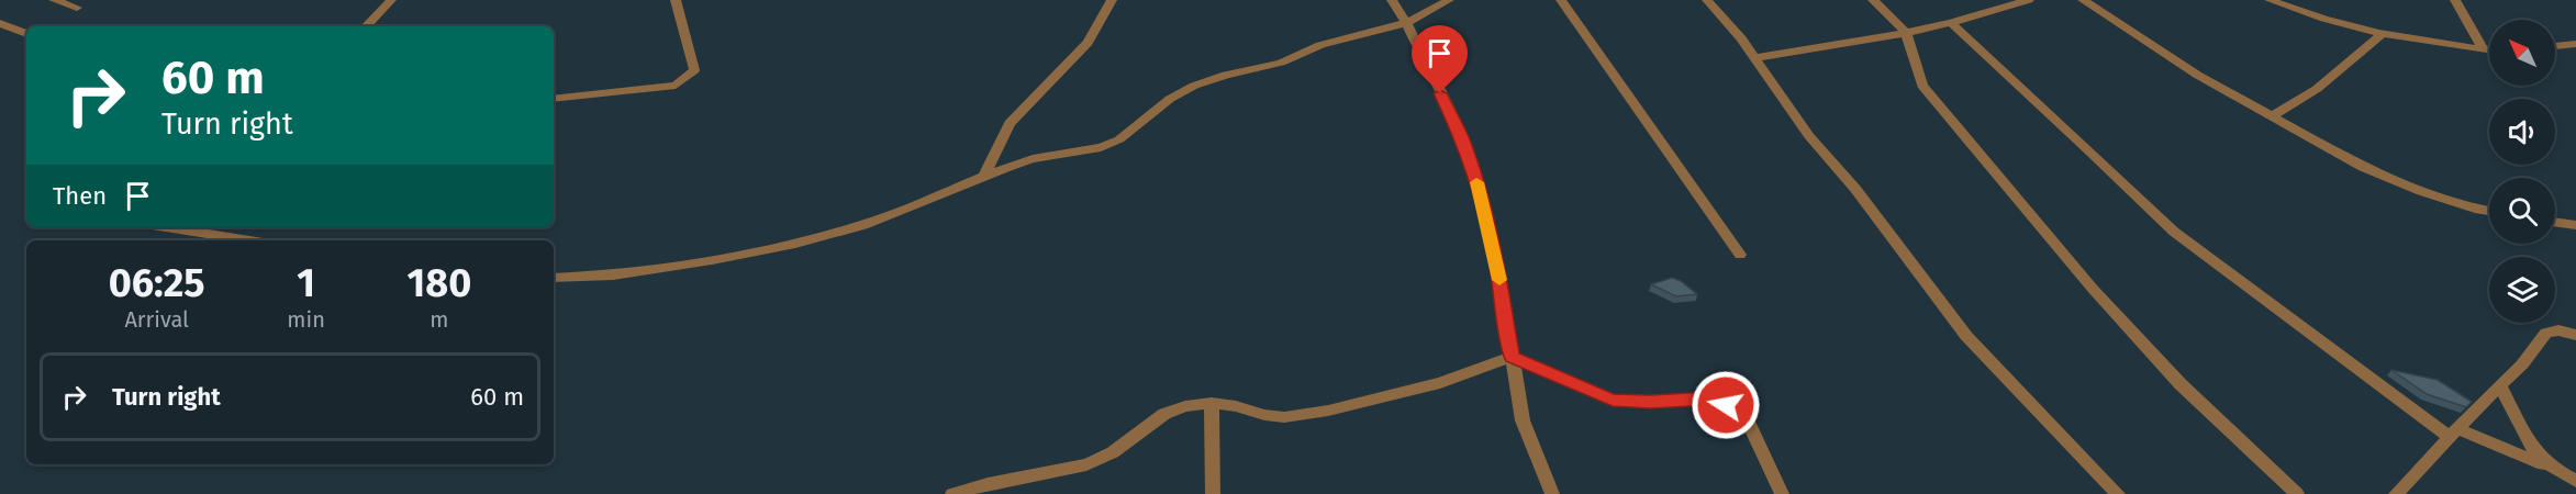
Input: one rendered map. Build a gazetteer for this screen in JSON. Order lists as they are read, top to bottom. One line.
{"north":"top left","page":{"turn":["60 m","Turn right"],"then":"Then","eta":["06:25","Arrival","1","min","180","m"],"list":[{"name":"Turn right","value":"60 m"}]}}
